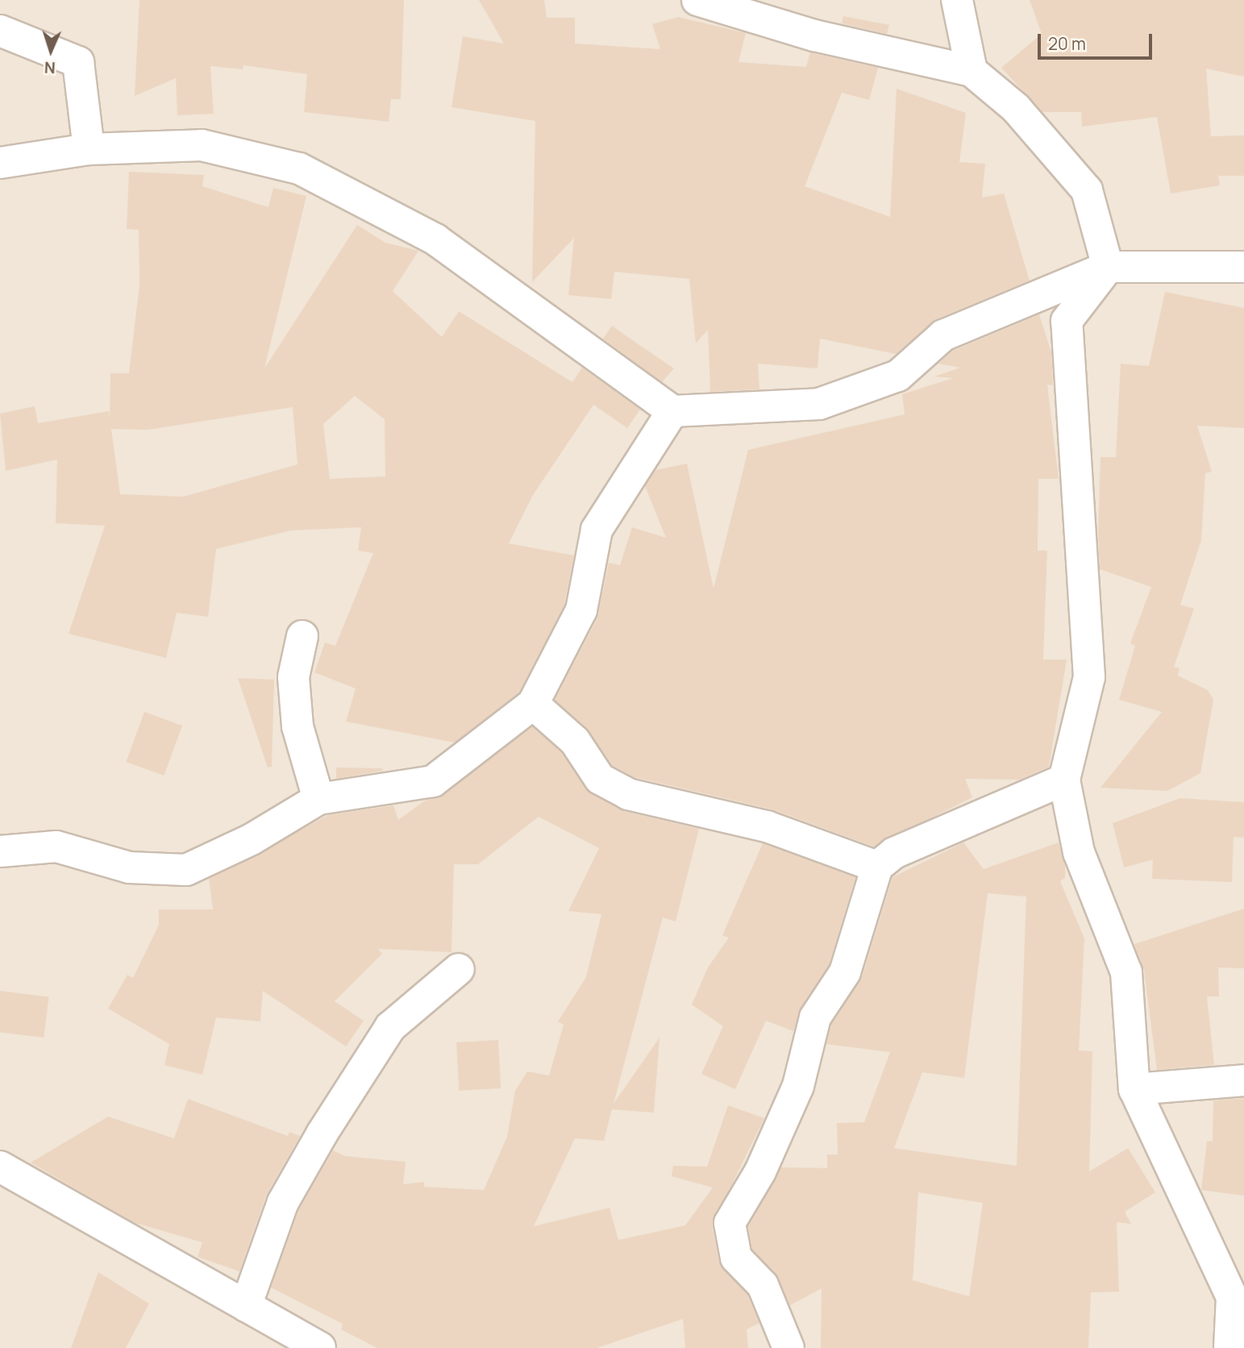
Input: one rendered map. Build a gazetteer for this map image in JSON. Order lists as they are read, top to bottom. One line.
{"scale_bar":"20 m","north":"bottom"}
